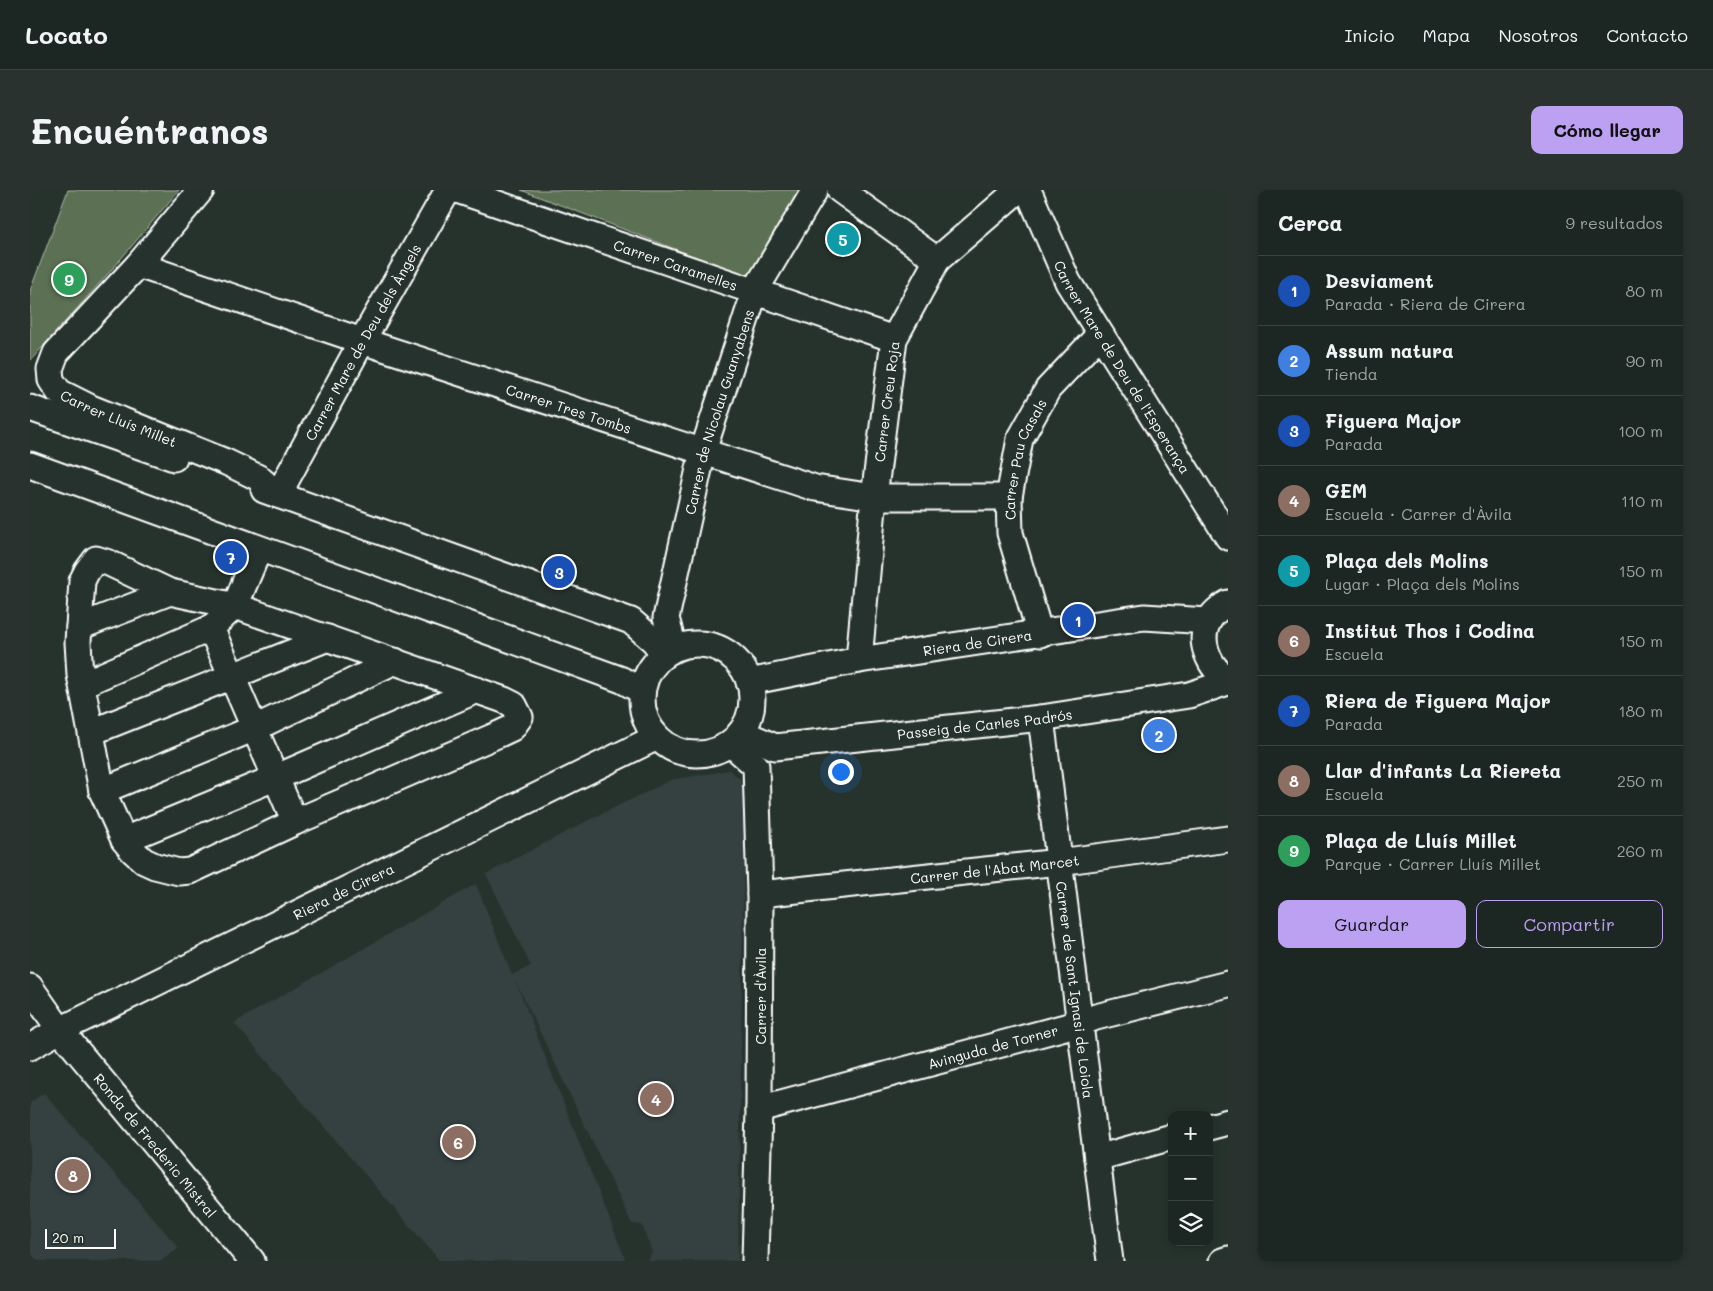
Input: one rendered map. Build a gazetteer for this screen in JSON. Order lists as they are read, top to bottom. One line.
{"streets":{"street":["Carrer Caramelles","Carrer Mare de Deu dels Àngels","Carrer Mare de Deu de l'Esperança","Carrer Creu Roja","Carrer Tres Tombs","Carrer de Nicolau Guanyabens","Carrer Lluís Millet","Carrer Pau Casals","Riera de Cirera","Passeig de Carles Padrós","Carrer de l'Abat Marcet","Carrer de Sant Ignasi de Loiola","Carrer d'Àvila","Avinguda de Torner","Ronda de Frederic Mistral"]},"crossings":[["Carrer Caramelles","Carrer Creu Roja"],["Carrer Caramelles","Carrer de Nicolau Guanyabens"],["Carrer Mare de Deu dels Àngels","Carrer Tres Tombs"],["Carrer Mare de Deu dels Àngels","Carrer Lluís Millet"],["Carrer Mare de Deu de l'Esperança","Carrer Pau Casals"],["Carrer Creu Roja","Carrer Tres Tombs"],["Carrer Creu Roja","Riera de Cirera"],["Carrer Tres Tombs","Carrer de Nicolau Guanyabens"],["Carrer Tres Tombs","Carrer Lluís Millet"],["Carrer Tres Tombs","Carrer Pau Casals"],["Carrer de Nicolau Guanyabens","Riera de Cirera"],["Carrer de Nicolau Guanyabens","Passeig de Carles Padrós"],["Carrer de Nicolau Guanyabens","Carrer d'Àvila"],["Carrer Pau Casals","Riera de Cirera"],["Riera de Cirera","Passeig de Carles Padrós"],["Riera de Cirera","Carrer d'Àvila"],["Riera de Cirera","Ronda de Frederic Mistral"],["Passeig de Carles Padrós","Carrer de Sant Ignasi de Loiola"],["Passeig de Carles Padrós","Carrer d'Àvila"],["Carrer de l'Abat Marcet","Carrer de Sant Ignasi de Loiola"],["Carrer de l'Abat Marcet","Carrer d'Àvila"],["Carrer de Sant Ignasi de Loiola","Avinguda de Torner"],["Carrer d'Àvila","Avinguda de Torner"]],"scale_bar":"20 m","page":{"header":"Locato","nav":["Inicio","Mapa","Nosotros","Contacto"],"buttons":["Cómo llegar",["Guardar","Compartir"]],"title":"Encuéntranos","heading":["Cerca","9 resultados"],"pins":["5","9","7","3","1","2","4","6","8"],"list":[{"mark":"1","name":"Desviament","note":"Parada · Riera de Cirera","value":"80 m"},{"mark":"2","name":"Assum natura","note":"Tienda","value":"90 m"},{"mark":"3","name":"Figuera Major","note":"Parada","value":"100 m"},{"mark":"4","name":"GEM","note":"Escuela · Carrer d'Àvila","value":"110 m"},{"mark":"5","name":"Plaça dels Molins","note":"Lugar · Plaça dels Molins","value":"150 m"},{"mark":"6","name":"Institut Thos i Codina","note":"Escuela","value":"150 m"},{"mark":"7","name":"Riera de Figuera Major","note":"Parada","value":"180 m"},{"mark":"8","name":"Llar d'infants La Riereta","note":"Escuela","value":"250 m"},{"mark":"9","name":"Plaça de Lluís Millet","note":"Parque · Carrer Lluís Millet","value":"260 m"}],"map_buttons":["+","−"],"scale":"20 m"}}
